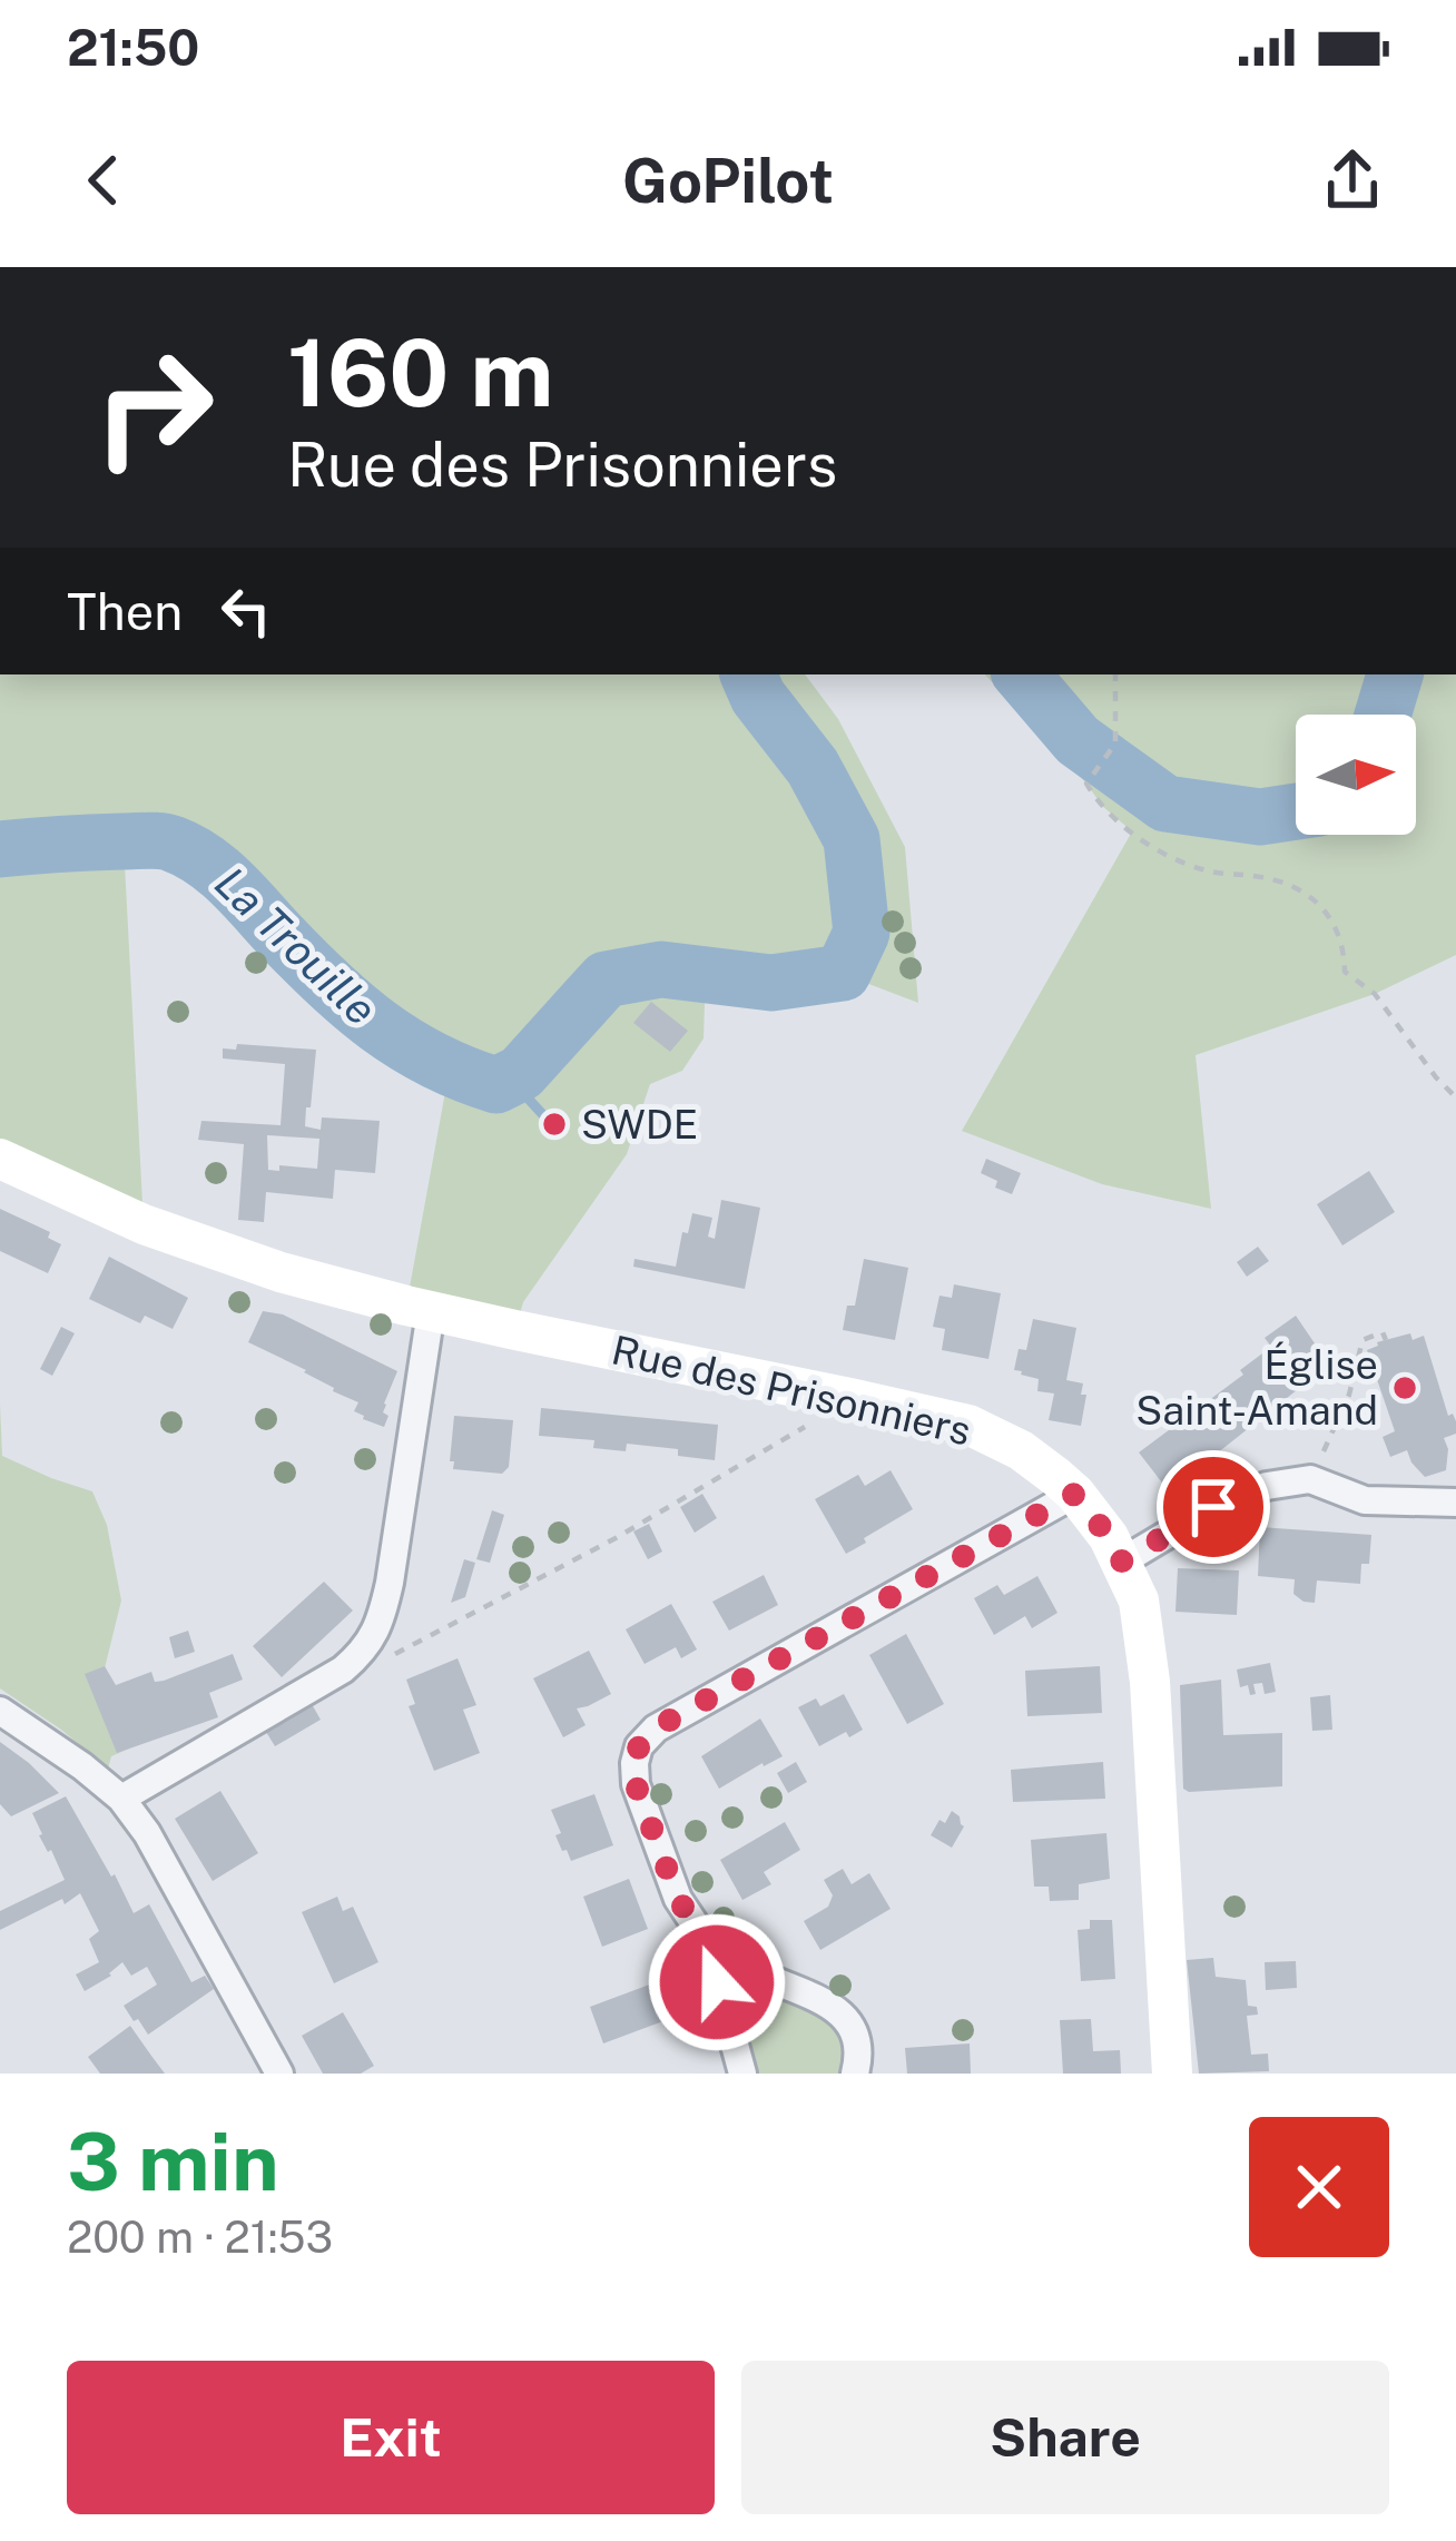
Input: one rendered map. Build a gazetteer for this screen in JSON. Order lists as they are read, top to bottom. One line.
{"streets":{"street":["Rue des Prisonniers"]},"water":["La Trouille"],"places":["SWDE","Église Saint-Amand"],"north":"right","page":{"status":"21:50","header":"GoPilot","turn":["160 m","Rue des Prisonniers"],"then":"Then","heading":["3 min","200 m · 21:53"],"buttons":["Exit","Share"]}}
